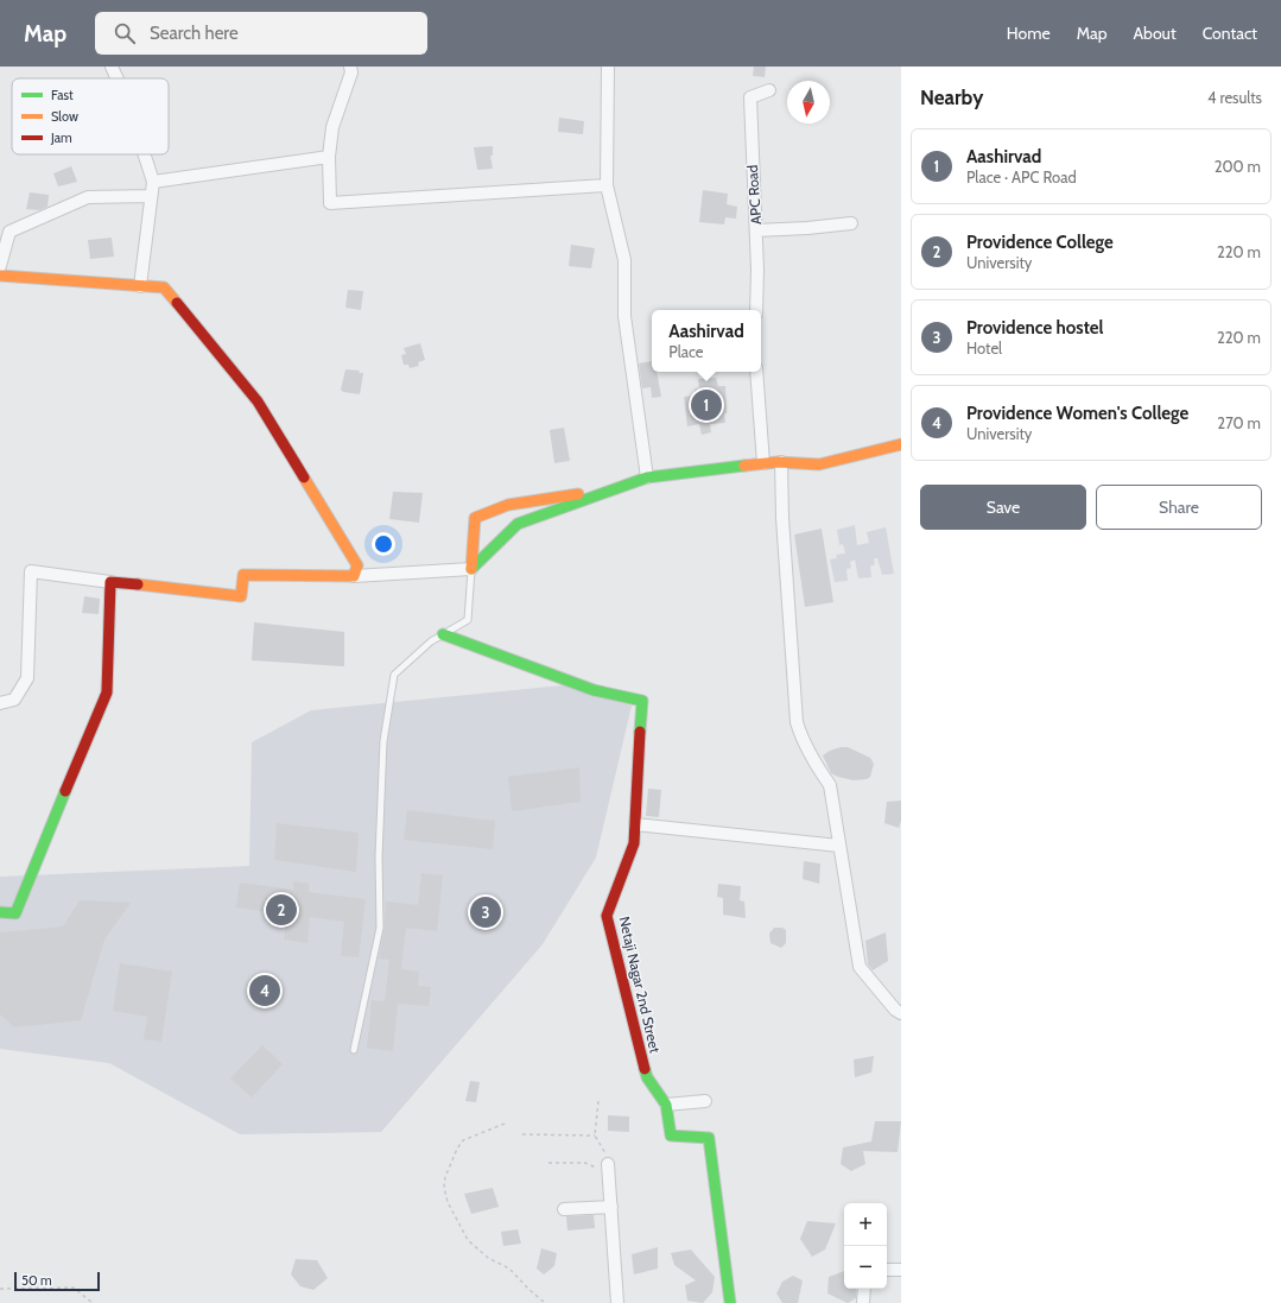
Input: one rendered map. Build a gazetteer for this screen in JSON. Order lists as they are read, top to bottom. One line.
{"streets":{"street":["APC Road","Netaji Nagar 2nd Street"]},"legend":["Fast","Slow","Jam"],"scale_bar":"50 m","north":"bottom","page":{"header":"Map","search":"Search here","nav":["Home","Map","About","Contact"],"heading":["Nearby","4 results"],"list":[{"mark":"1","name":"Aashirvad","note":"Place · APC Road","value":"200 m"},{"mark":"2","name":"Providence College","note":"University","value":"220 m"},{"mark":"3","name":"Providence hostel","note":"Hotel","value":"220 m"},{"mark":"4","name":"Providence Women's College","note":"University","value":"270 m"}],"popup":["Aashirvad","Place"],"pins":["1","2","3","4"],"buttons":["Save","Share"],"map_buttons":["+","−"],"scale":"50 m"}}
